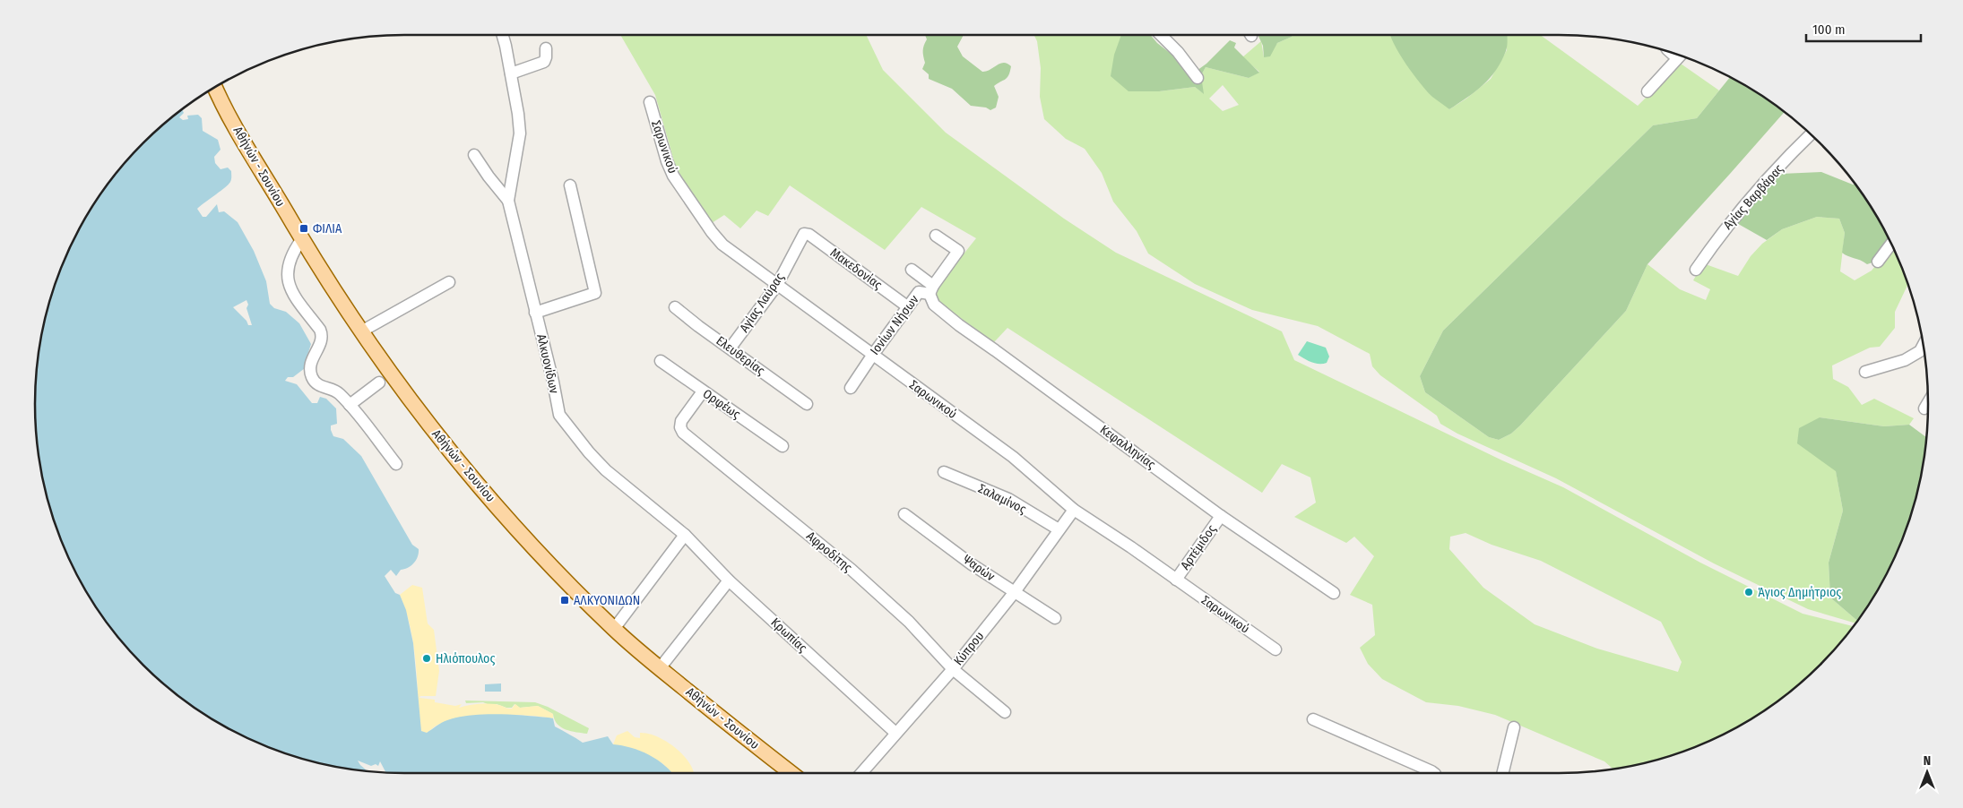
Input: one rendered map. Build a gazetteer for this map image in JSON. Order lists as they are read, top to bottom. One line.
{"streets":{"main road":["Αθήνών - Σουνίου"],"street":["Σαρωνικού","Αγίας Βαρβάρας","Μακεδονίας","Αγίας Λαύρας","Ιονίων Νήσων","Ελευθερίας","Αλκυονίδων","Ορφέως","Κεφαλληνίας","Σαλαμίνος","Αρτέμιδος","Αφροδίτης","Ψαρών","Κρωπίας","Κύπρου"]},"crossings":[["Σαρωνικού","Αγίας Λαύρας"],["Σαρωνικού","Ιονίων Νήσων"],["Σαρωνικού","Αρτέμιδος"],["Σαρωνικού","Κύπρου"],["Μακεδονίας","Αγίας Λαύρας"],["Μακεδονίας","Ιονίων Νήσων"],["Αγίας Λαύρας","Ελευθερίας"],["Ιονίων Νήσων","Κεφαλληνίας"],["Αλκυονίδων","Κρωπίας"],["Ορφέως","Αφροδίτης"],["Κεφαλληνίας","Αρτέμιδος"],["Σαλαμίνος","Κύπρου"],["Αφροδίτης","Κύπρου"],["Ψαρών","Κύπρου"],["Κρωπίας","Κύπρου"]],"places":{"transit":["ΦΙΛΙΑ","ΑΛΚΥΟΝΙΔΩΝ"],"other":["Άγιος Δημήτριος","Ηλιόπουλος"]},"scale_bar":"100 m","north":"top"}
